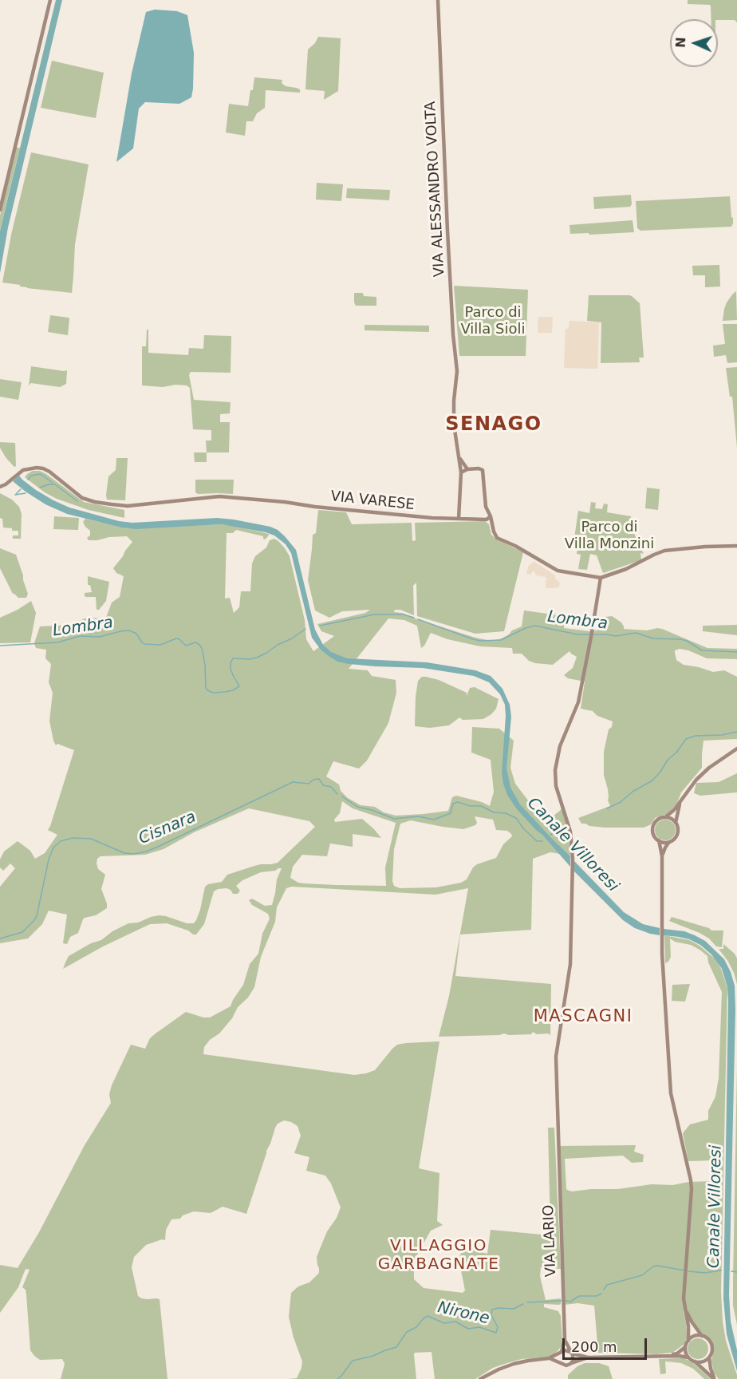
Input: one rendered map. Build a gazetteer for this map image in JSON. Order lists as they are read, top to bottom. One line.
{"streets":{"street":["VIA ALESSANDRO VOLTA","VIA VARESE","VIA LARIO"]},"districts":["SENAGO","MASCAGNI","VILLAGGIO GARBAGNATE"],"water":["Lombra","Cisnara","Canale Villoresi","Nirone"],"parks":["Parco di Villa Sioli","Parco di Villa Monzini"],"scale_bar":"200 m","north":"left"}
